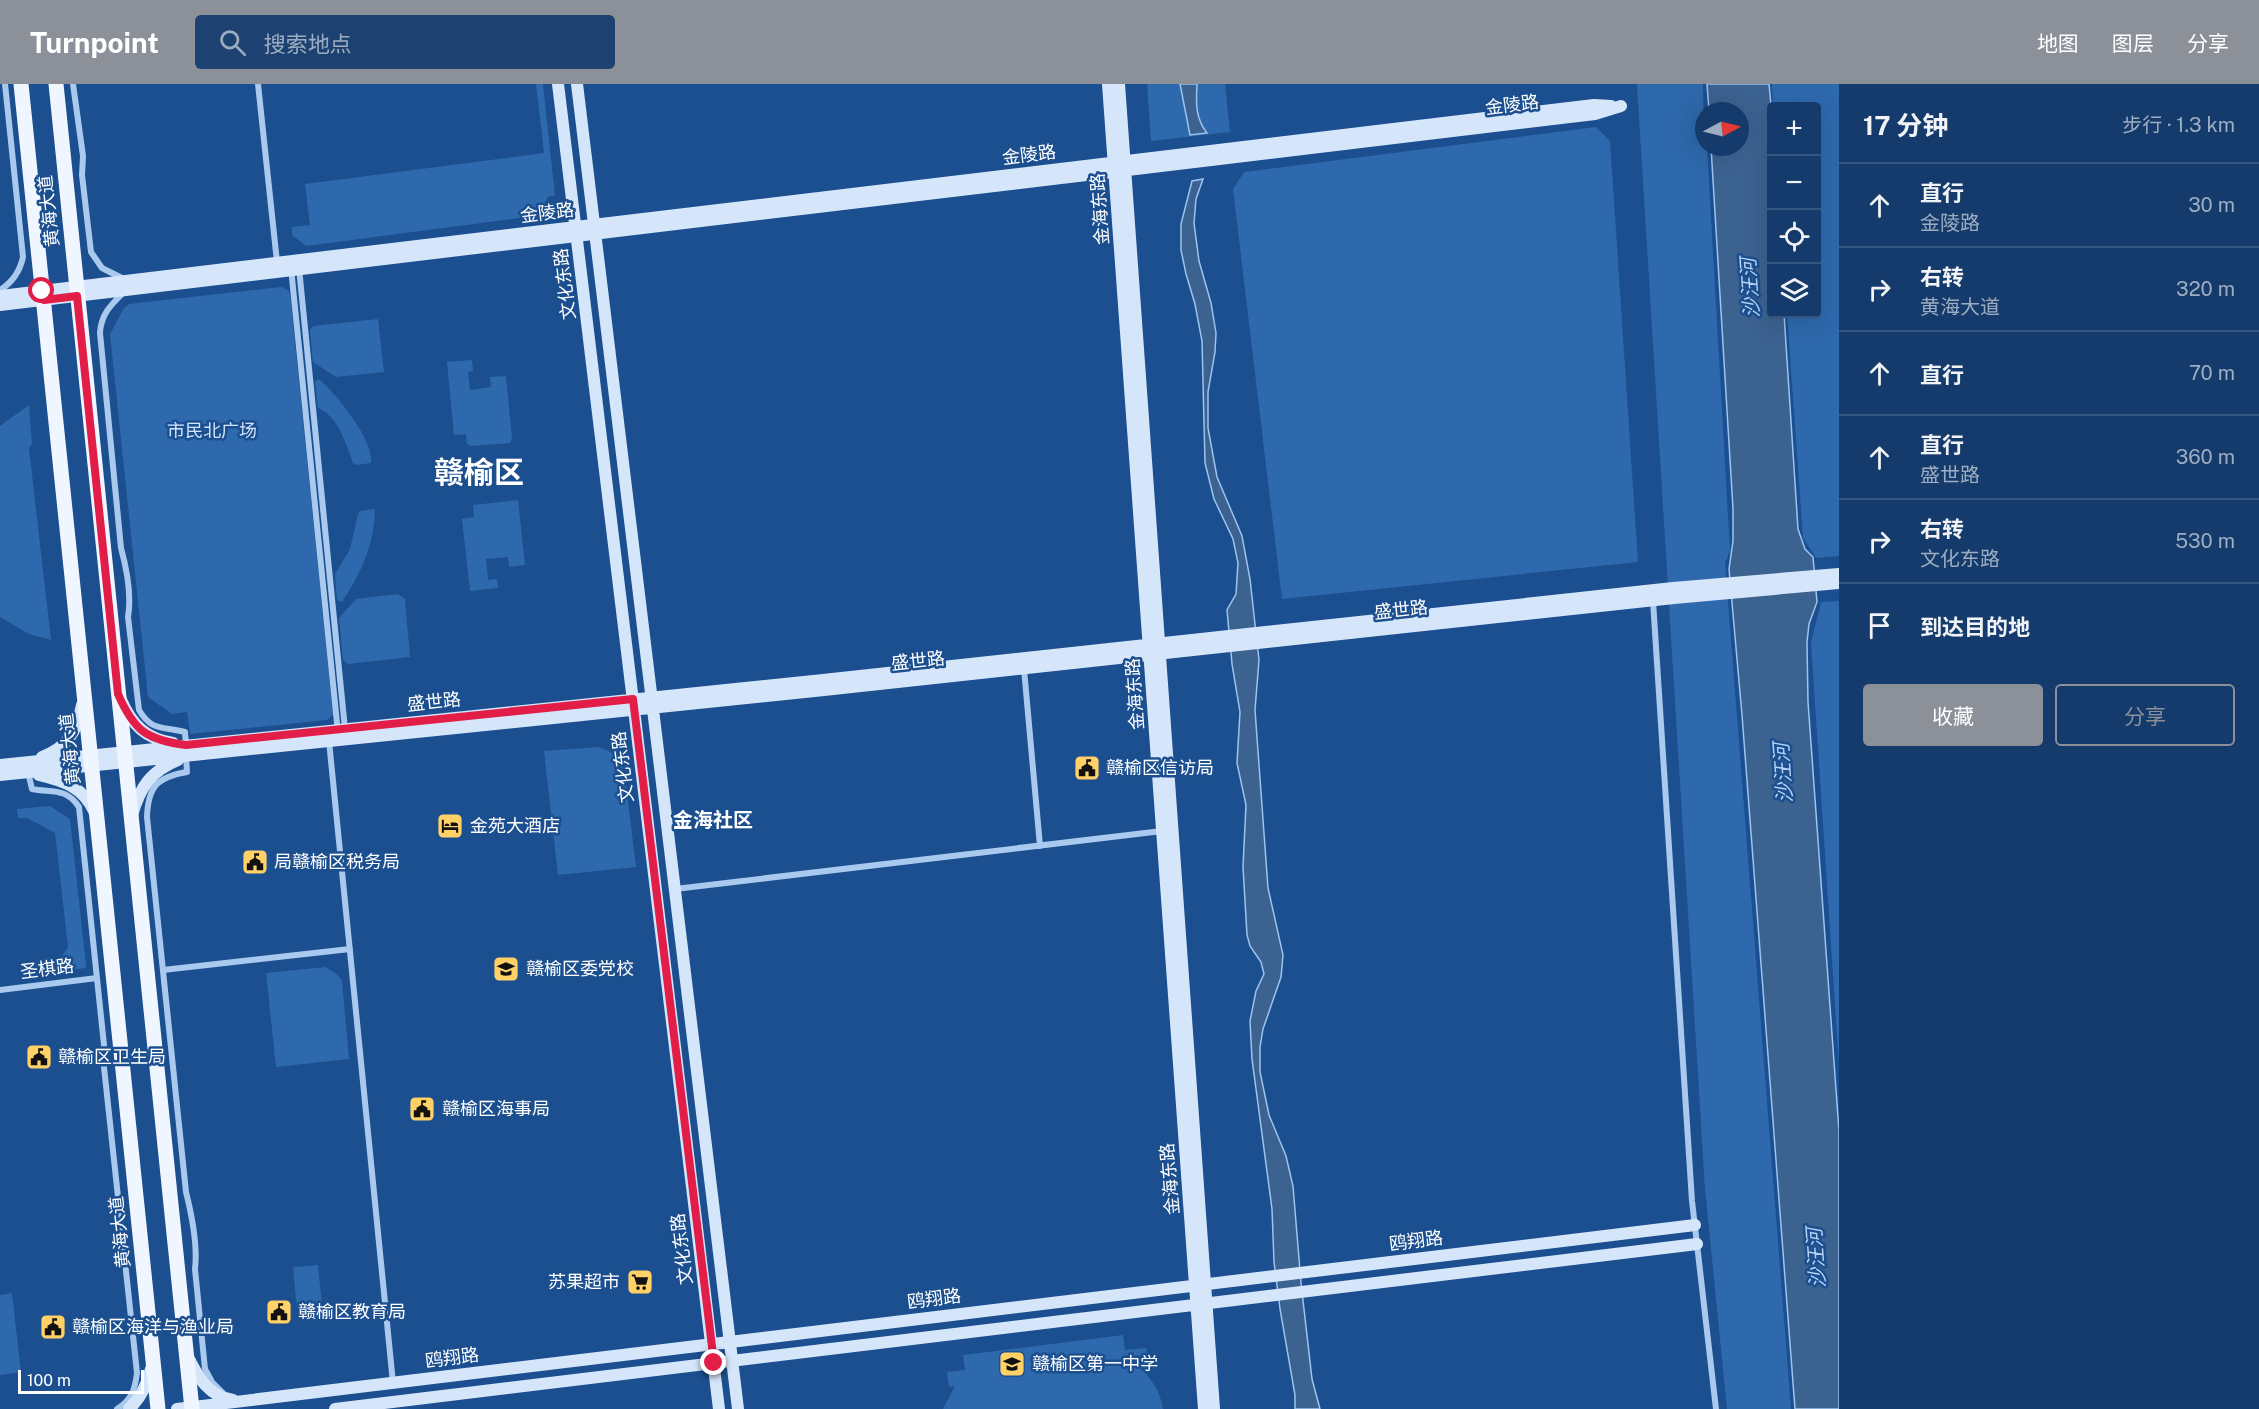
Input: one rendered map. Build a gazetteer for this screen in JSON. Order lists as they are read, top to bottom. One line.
{"streets":{"main road":["金陵路","金海东路","黄海大道","文化东路","盛世路","鸥翔路"],"street":["圣棋路"]},"crossings":[["金陵路","金海东路"],["金陵路","黄海大道"],["金陵路","文化东路"],["金海东路","盛世路"],["金海东路","鸥翔路"],["黄海大道","盛世路"],["黄海大道","鸥翔路"],["文化东路","盛世路"],["文化东路","鸥翔路"]],"districts":["赣榆区","金海社区"],"water":["沙汪河"],"parks":["市民北广场"],"places":{"public building":["赣榆区信访局","局赣榆区税务局","赣榆区卫生局","赣榆区海事局","赣榆区教育局","赣榆区海洋与渔业局"],"hotel":["金苑大酒店"],"school or university":["赣榆区委党校","赣榆区第一中学"],"supermarket":["苏果超市"]},"scale_bar":"100 m","north":"right","page":{"header":"Turnpoint","search":"搜索地点","nav":["地图","图层","分享"],"heading":["17 分钟","步行 · 1.3 km"],"map_buttons":["+","−"],"list":[["直行","金陵路","30 m"],["右转","黄海大道","320 m"],["直行","70 m"],["直行","盛世路","360 m"],["右转","文化东路","530 m"],"到达目的地"],"buttons":["收藏","分享"],"scale":"100 m"}}
